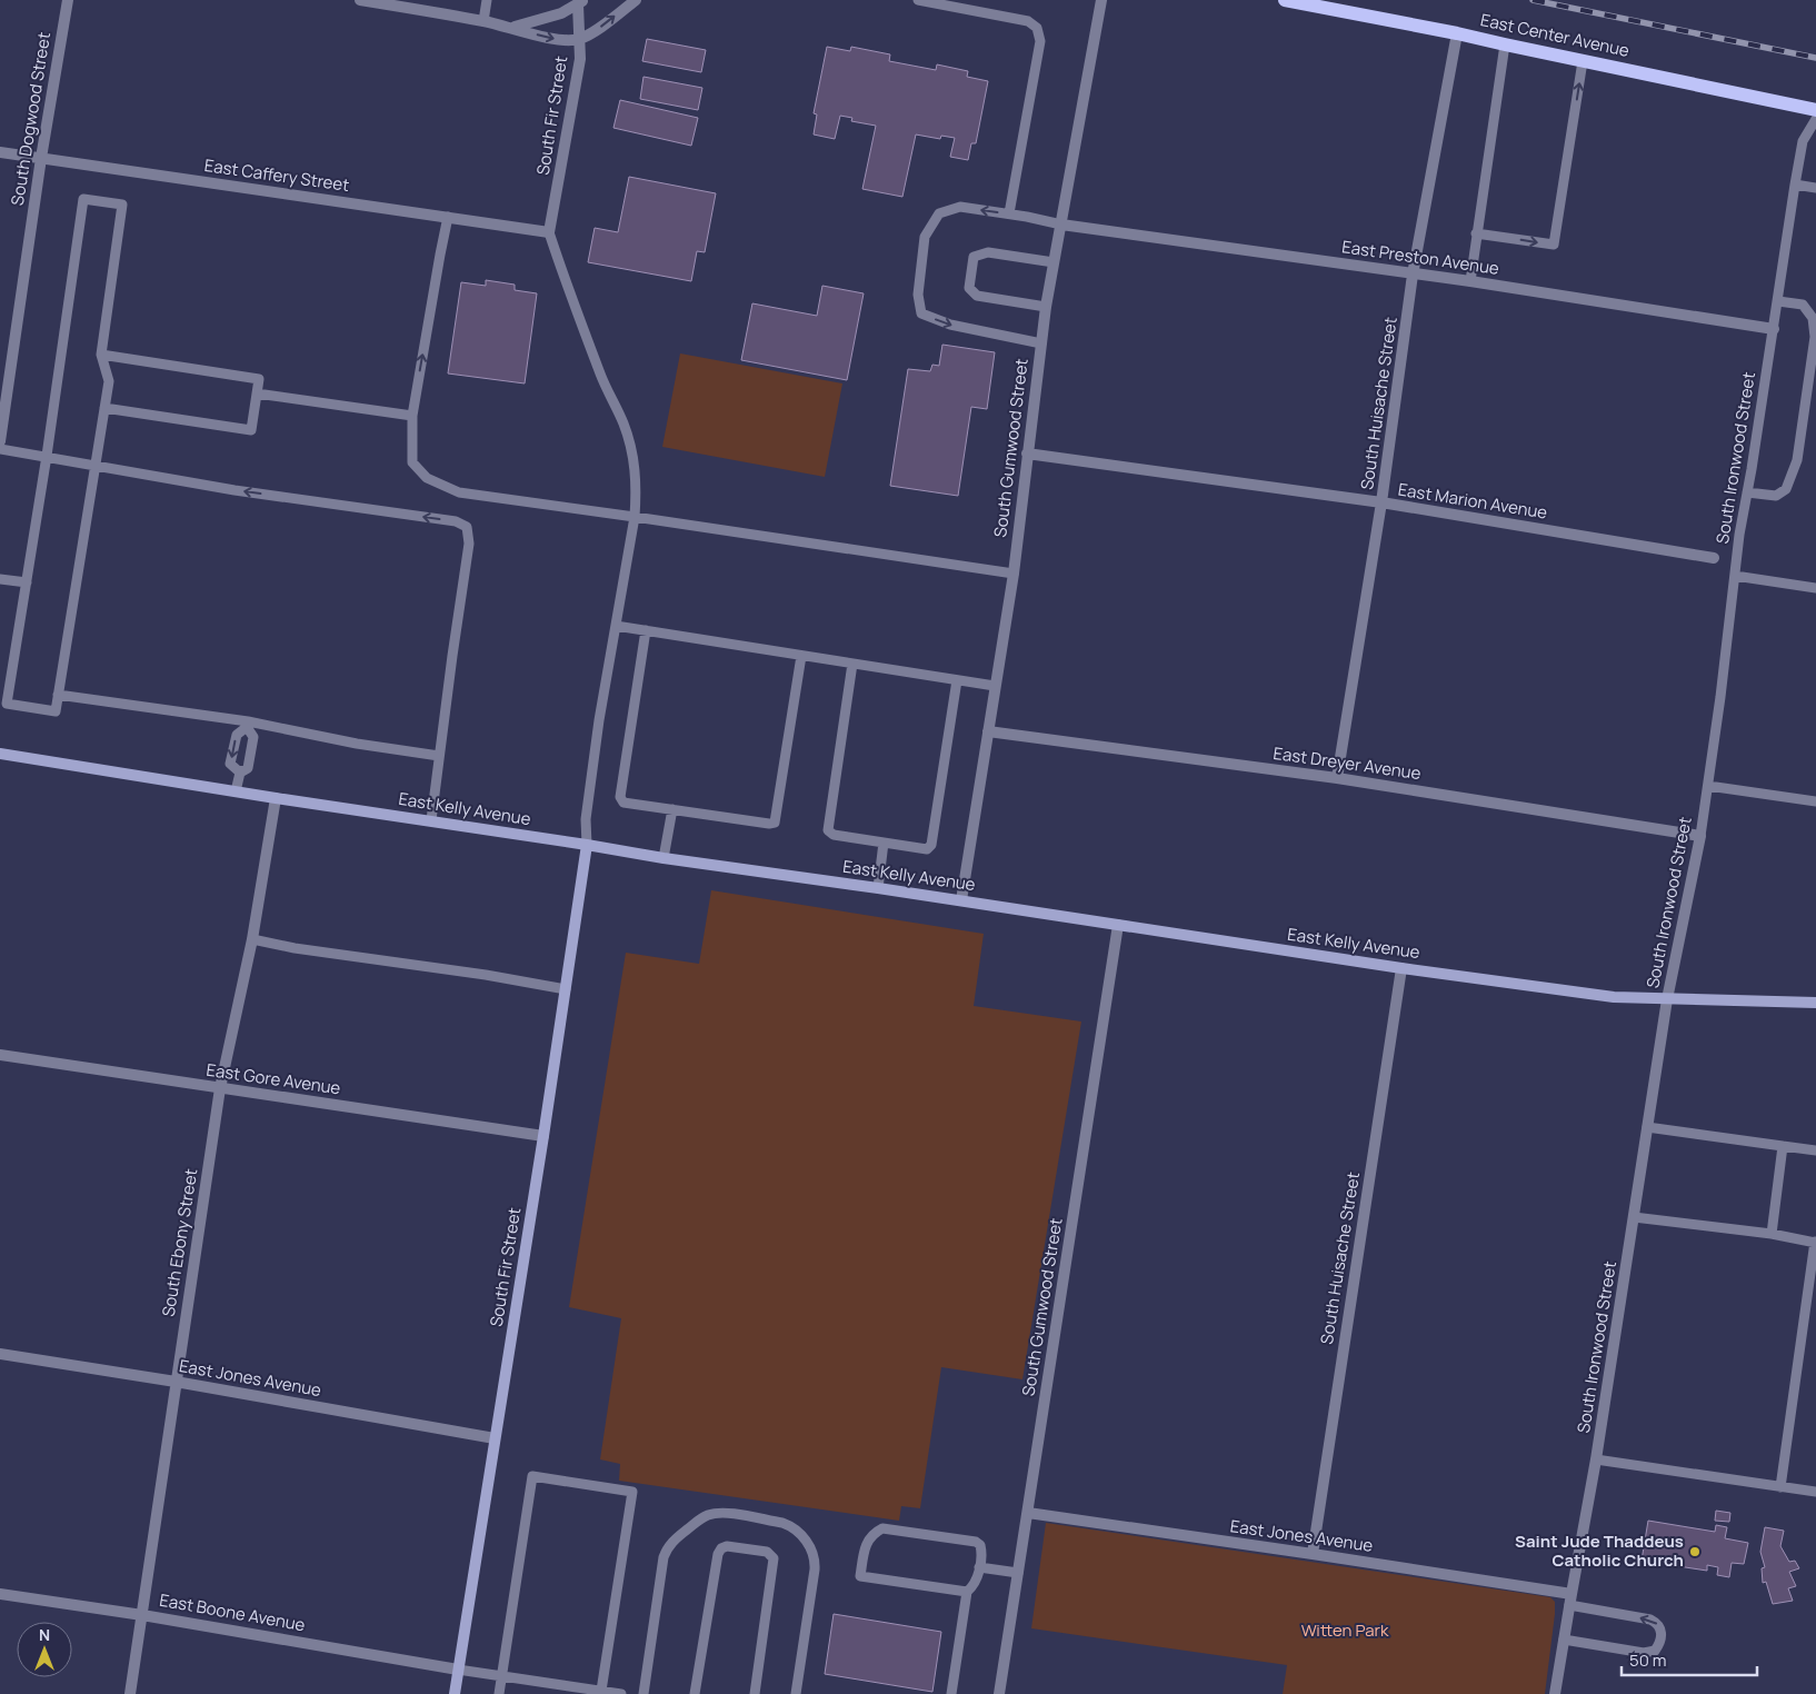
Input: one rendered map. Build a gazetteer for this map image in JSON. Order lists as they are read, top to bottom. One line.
{"streets":{"main road":["East Center Avenue"],"street":["South Fir Street","South Dogwood Street","East Caffery Street","East Preston Avenue","South Huisache Street","South Gumwood Street","South Ironwood Street","East Marion Avenue","East Dreyer Avenue","East Kelly Avenue","East Gore Avenue","South Ebony Street","East Jones Avenue","East Boone Avenue"]},"crossings":[["East Center Avenue","South Huisache Street"],["South Fir Street","East Caffery Street"],["South Fir Street","East Kelly Avenue"],["South Fir Street","East Gore Avenue"],["South Fir Street","East Jones Avenue"],["South Fir Street","East Boone Avenue"],["South Dogwood Street","East Caffery Street"],["East Preston Avenue","South Huisache Street"],["East Preston Avenue","South Gumwood Street"],["East Preston Avenue","South Ironwood Street"],["South Huisache Street","East Marion Avenue"],["South Huisache Street","East Dreyer Avenue"],["South Huisache Street","East Kelly Avenue"],["South Huisache Street","East Jones Avenue"],["South Gumwood Street","East Marion Avenue"],["South Gumwood Street","East Dreyer Avenue"],["South Gumwood Street","East Kelly Avenue"],["South Gumwood Street","East Jones Avenue"],["South Ironwood Street","East Dreyer Avenue"],["South Ironwood Street","East Kelly Avenue"],["South Ironwood Street","East Jones Avenue"],["East Kelly Avenue","South Ebony Street"],["East Gore Avenue","South Ebony Street"],["South Ebony Street","East Jones Avenue"],["South Ebony Street","East Boone Avenue"]],"parks":["Witten Park"],"places":["Saint Jude Thaddeus Catholic Church"],"scale_bar":"50 m","north":"top"}
